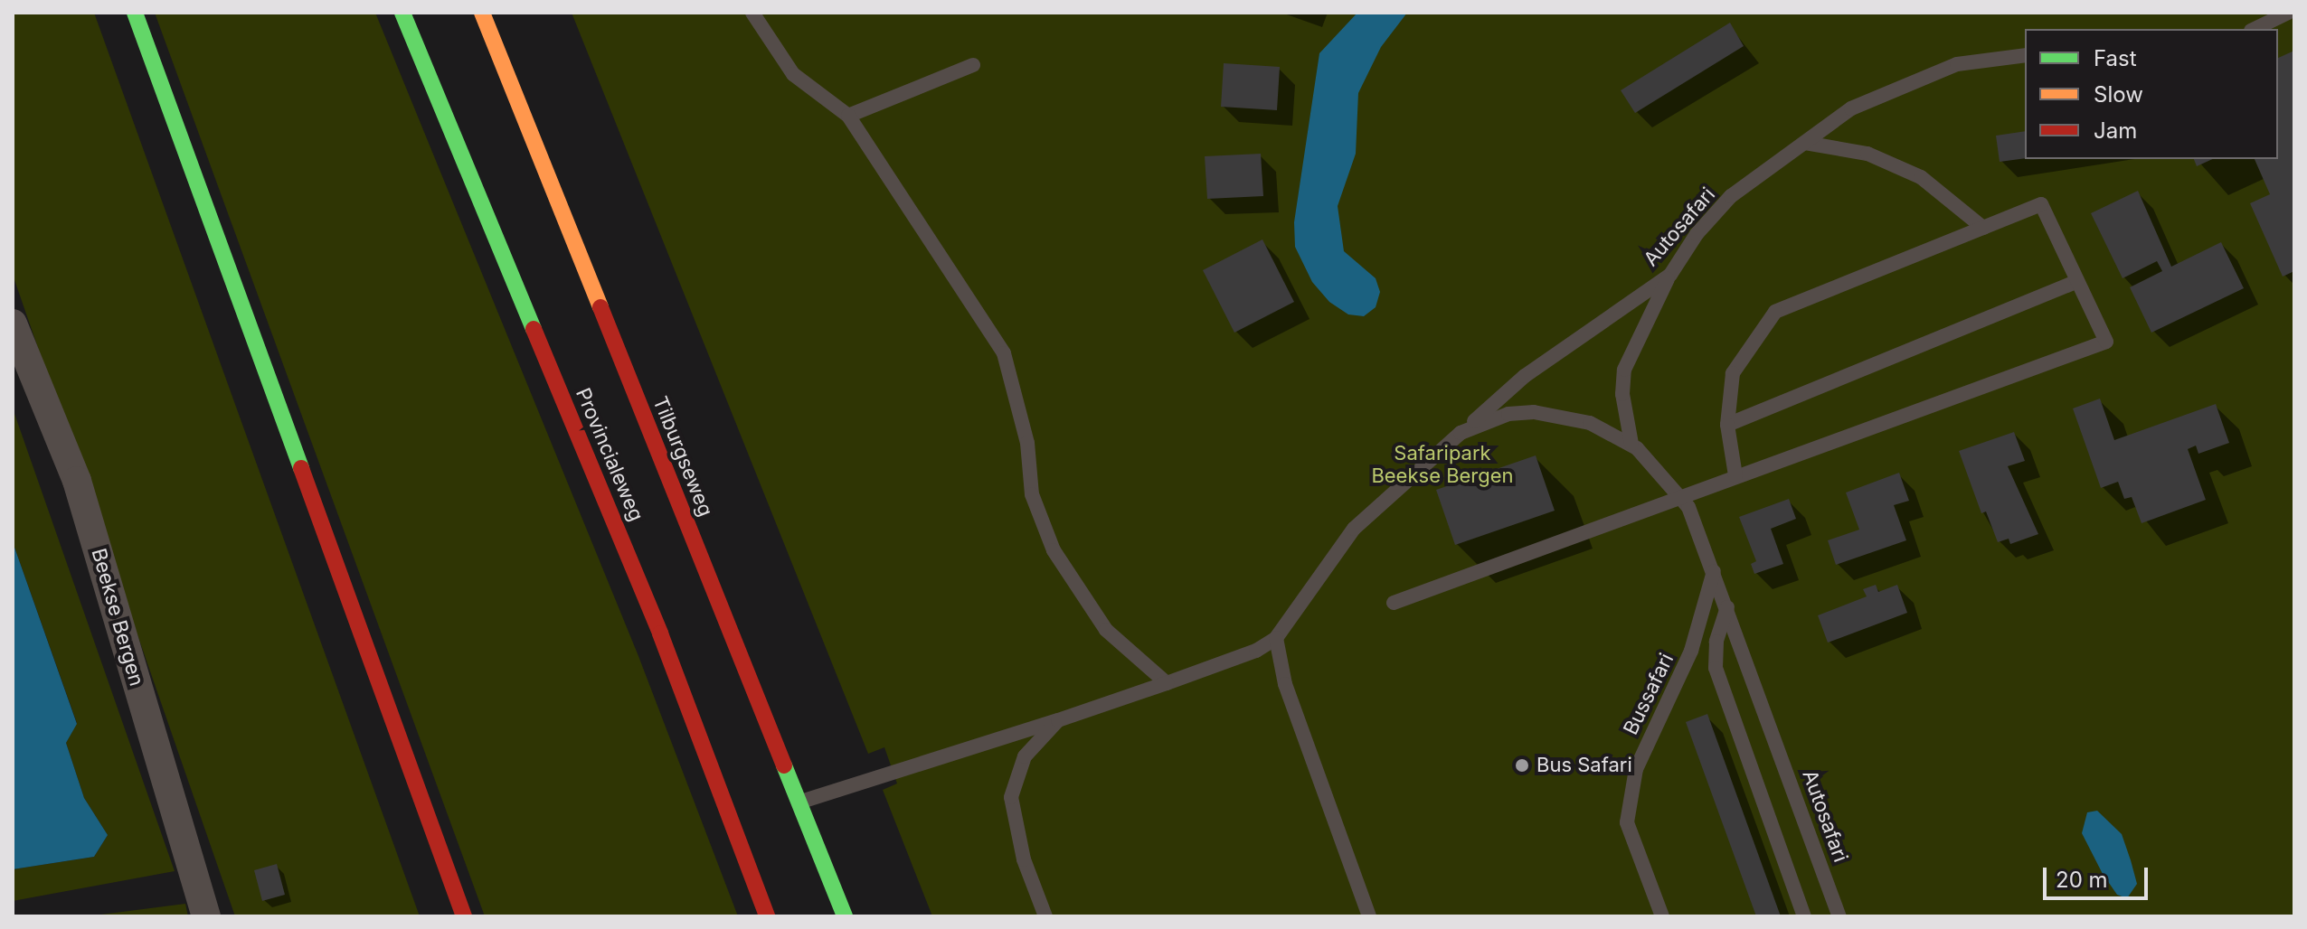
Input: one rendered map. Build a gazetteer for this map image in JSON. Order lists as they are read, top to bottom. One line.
{"streets":{"main road":["Provincialeweg","Tilburgseweg"],"street":["Beekse Bergen"],"lane":["Autosafari","Bussafari"]},"crossings":[["Autosafari","Bussafari"]],"parks":["Safaripark Beekse Bergen"],"places":["Bus Safari"],"legend":["Fast","Slow","Jam"],"scale_bar":"20 m"}
